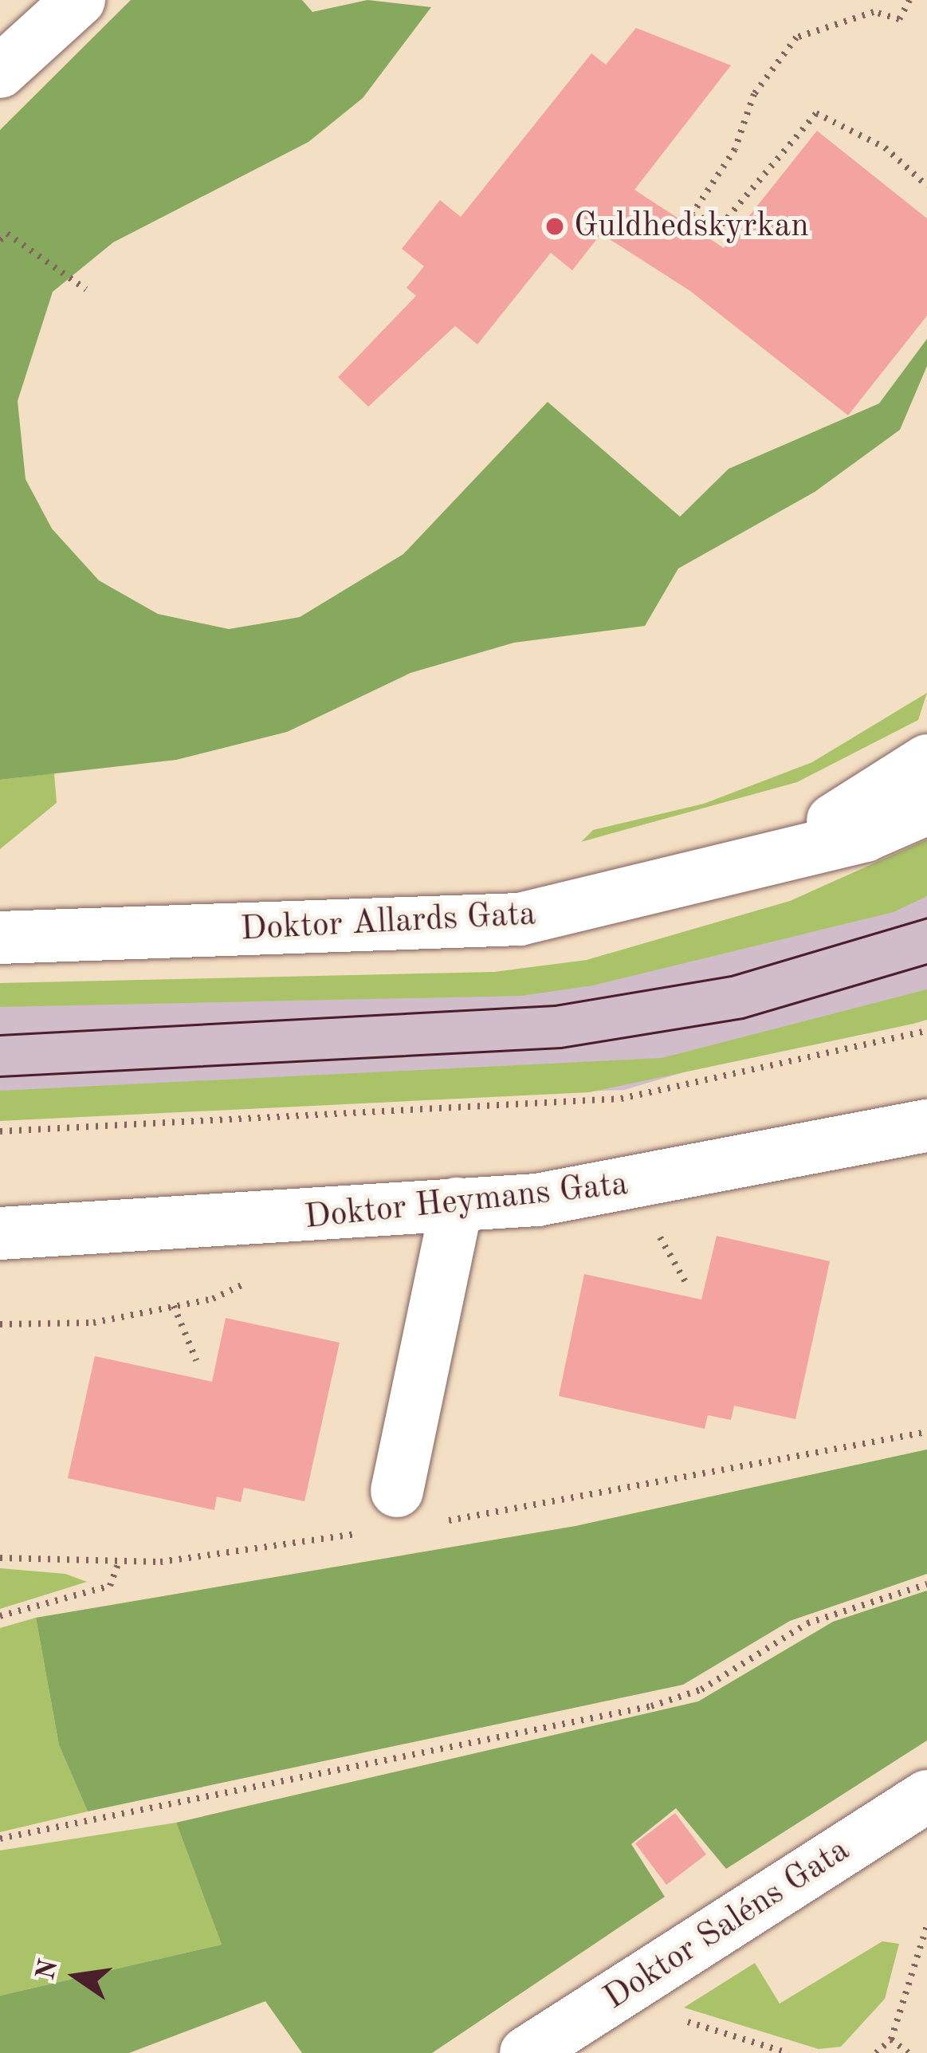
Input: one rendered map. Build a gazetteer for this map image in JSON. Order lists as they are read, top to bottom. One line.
{"streets":{"street":["Doktor Allards Gata","Doktor Heymans Gata","Doktor Saléns Gata"]},"places":["Guldhedskyrkan"],"north":"left"}
